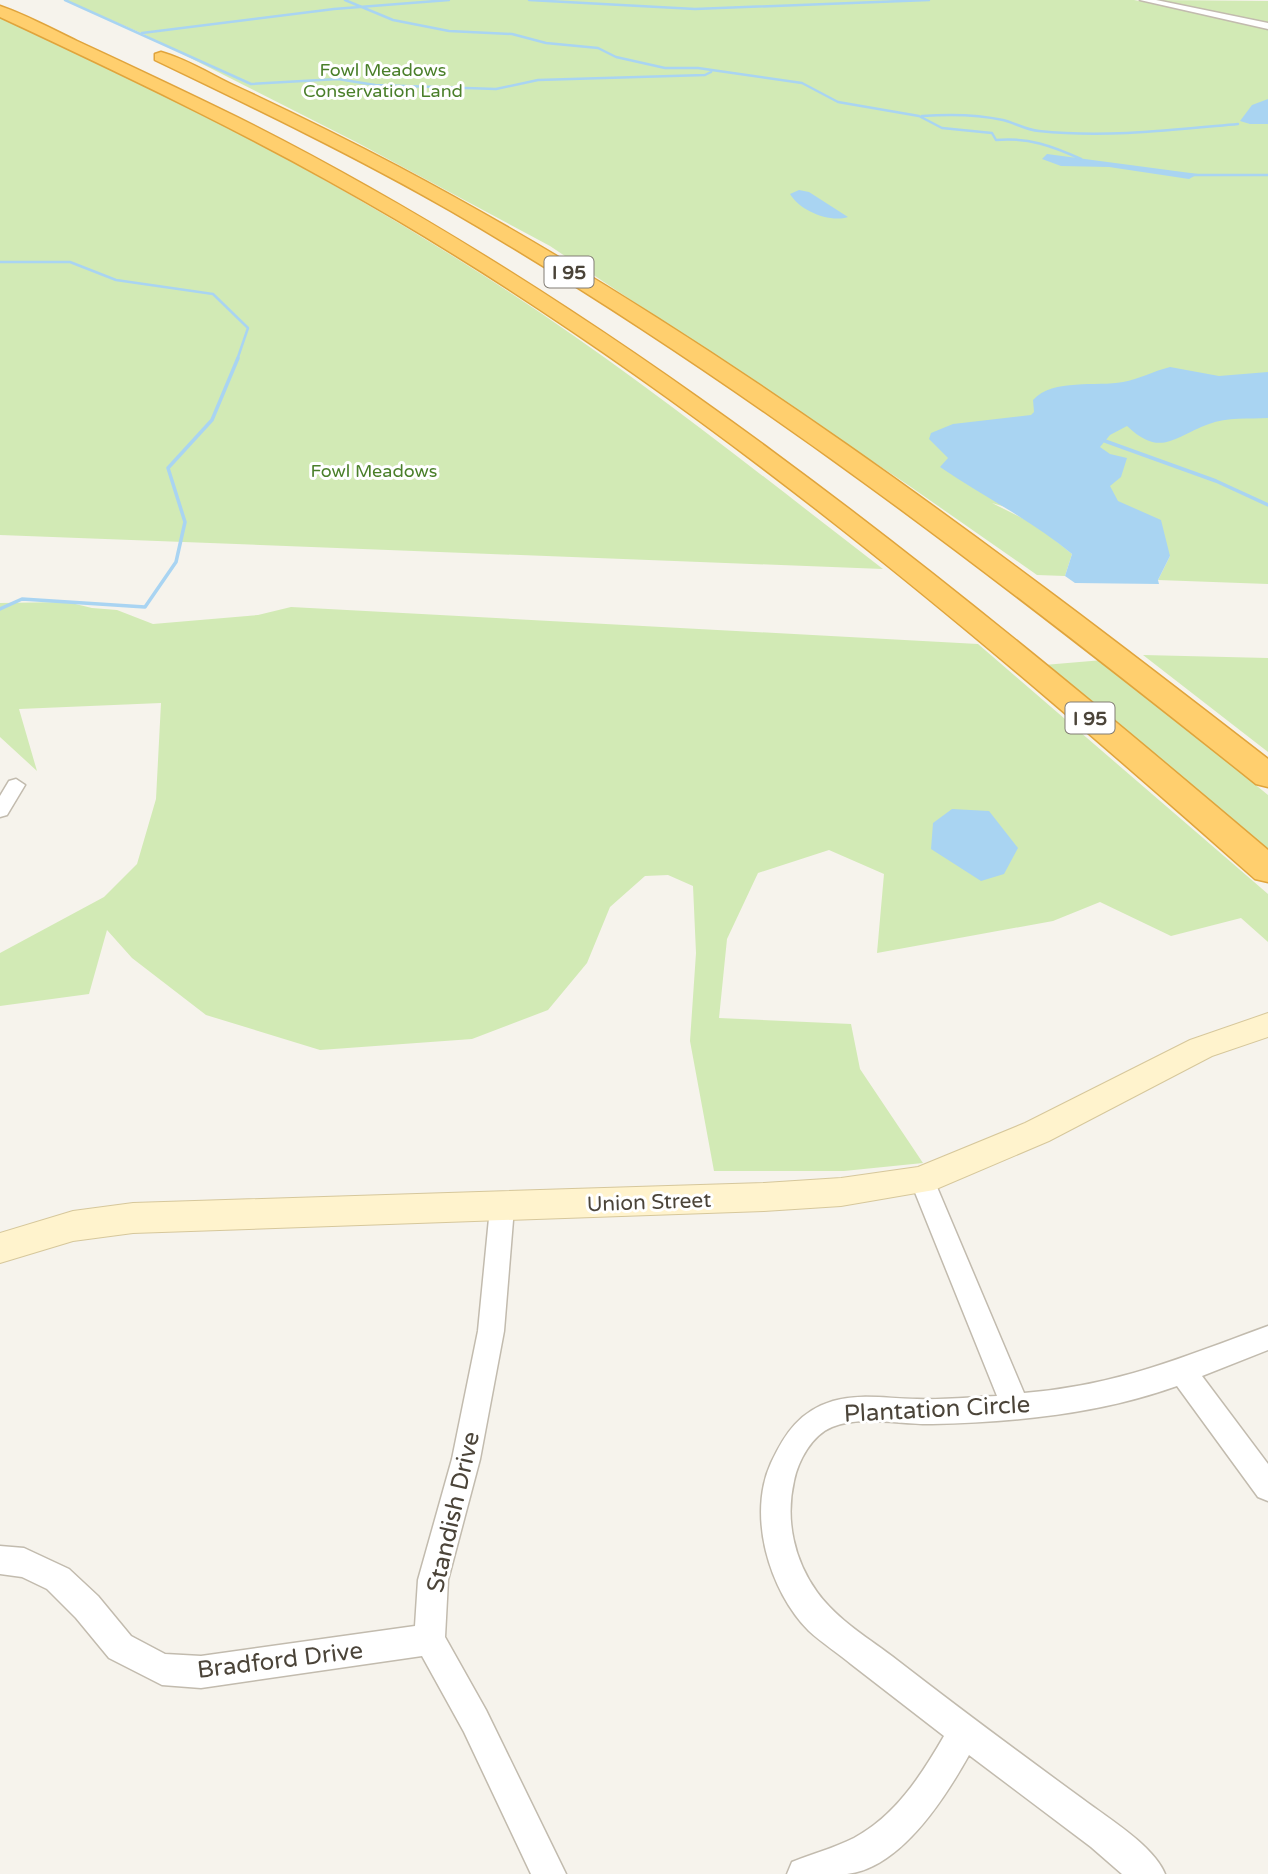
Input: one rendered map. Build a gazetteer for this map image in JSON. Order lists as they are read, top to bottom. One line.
{"streets":{"highway":["I 95"],"main road":["Union Street"],"street":["Plantation Circle","Standish Drive","Bradford Drive"]},"crossings":[["Union Street","Standish Drive"],["Standish Drive","Bradford Drive"]],"parks":["Fowl Meadows Conservation Land","Fowl Meadows"]}
